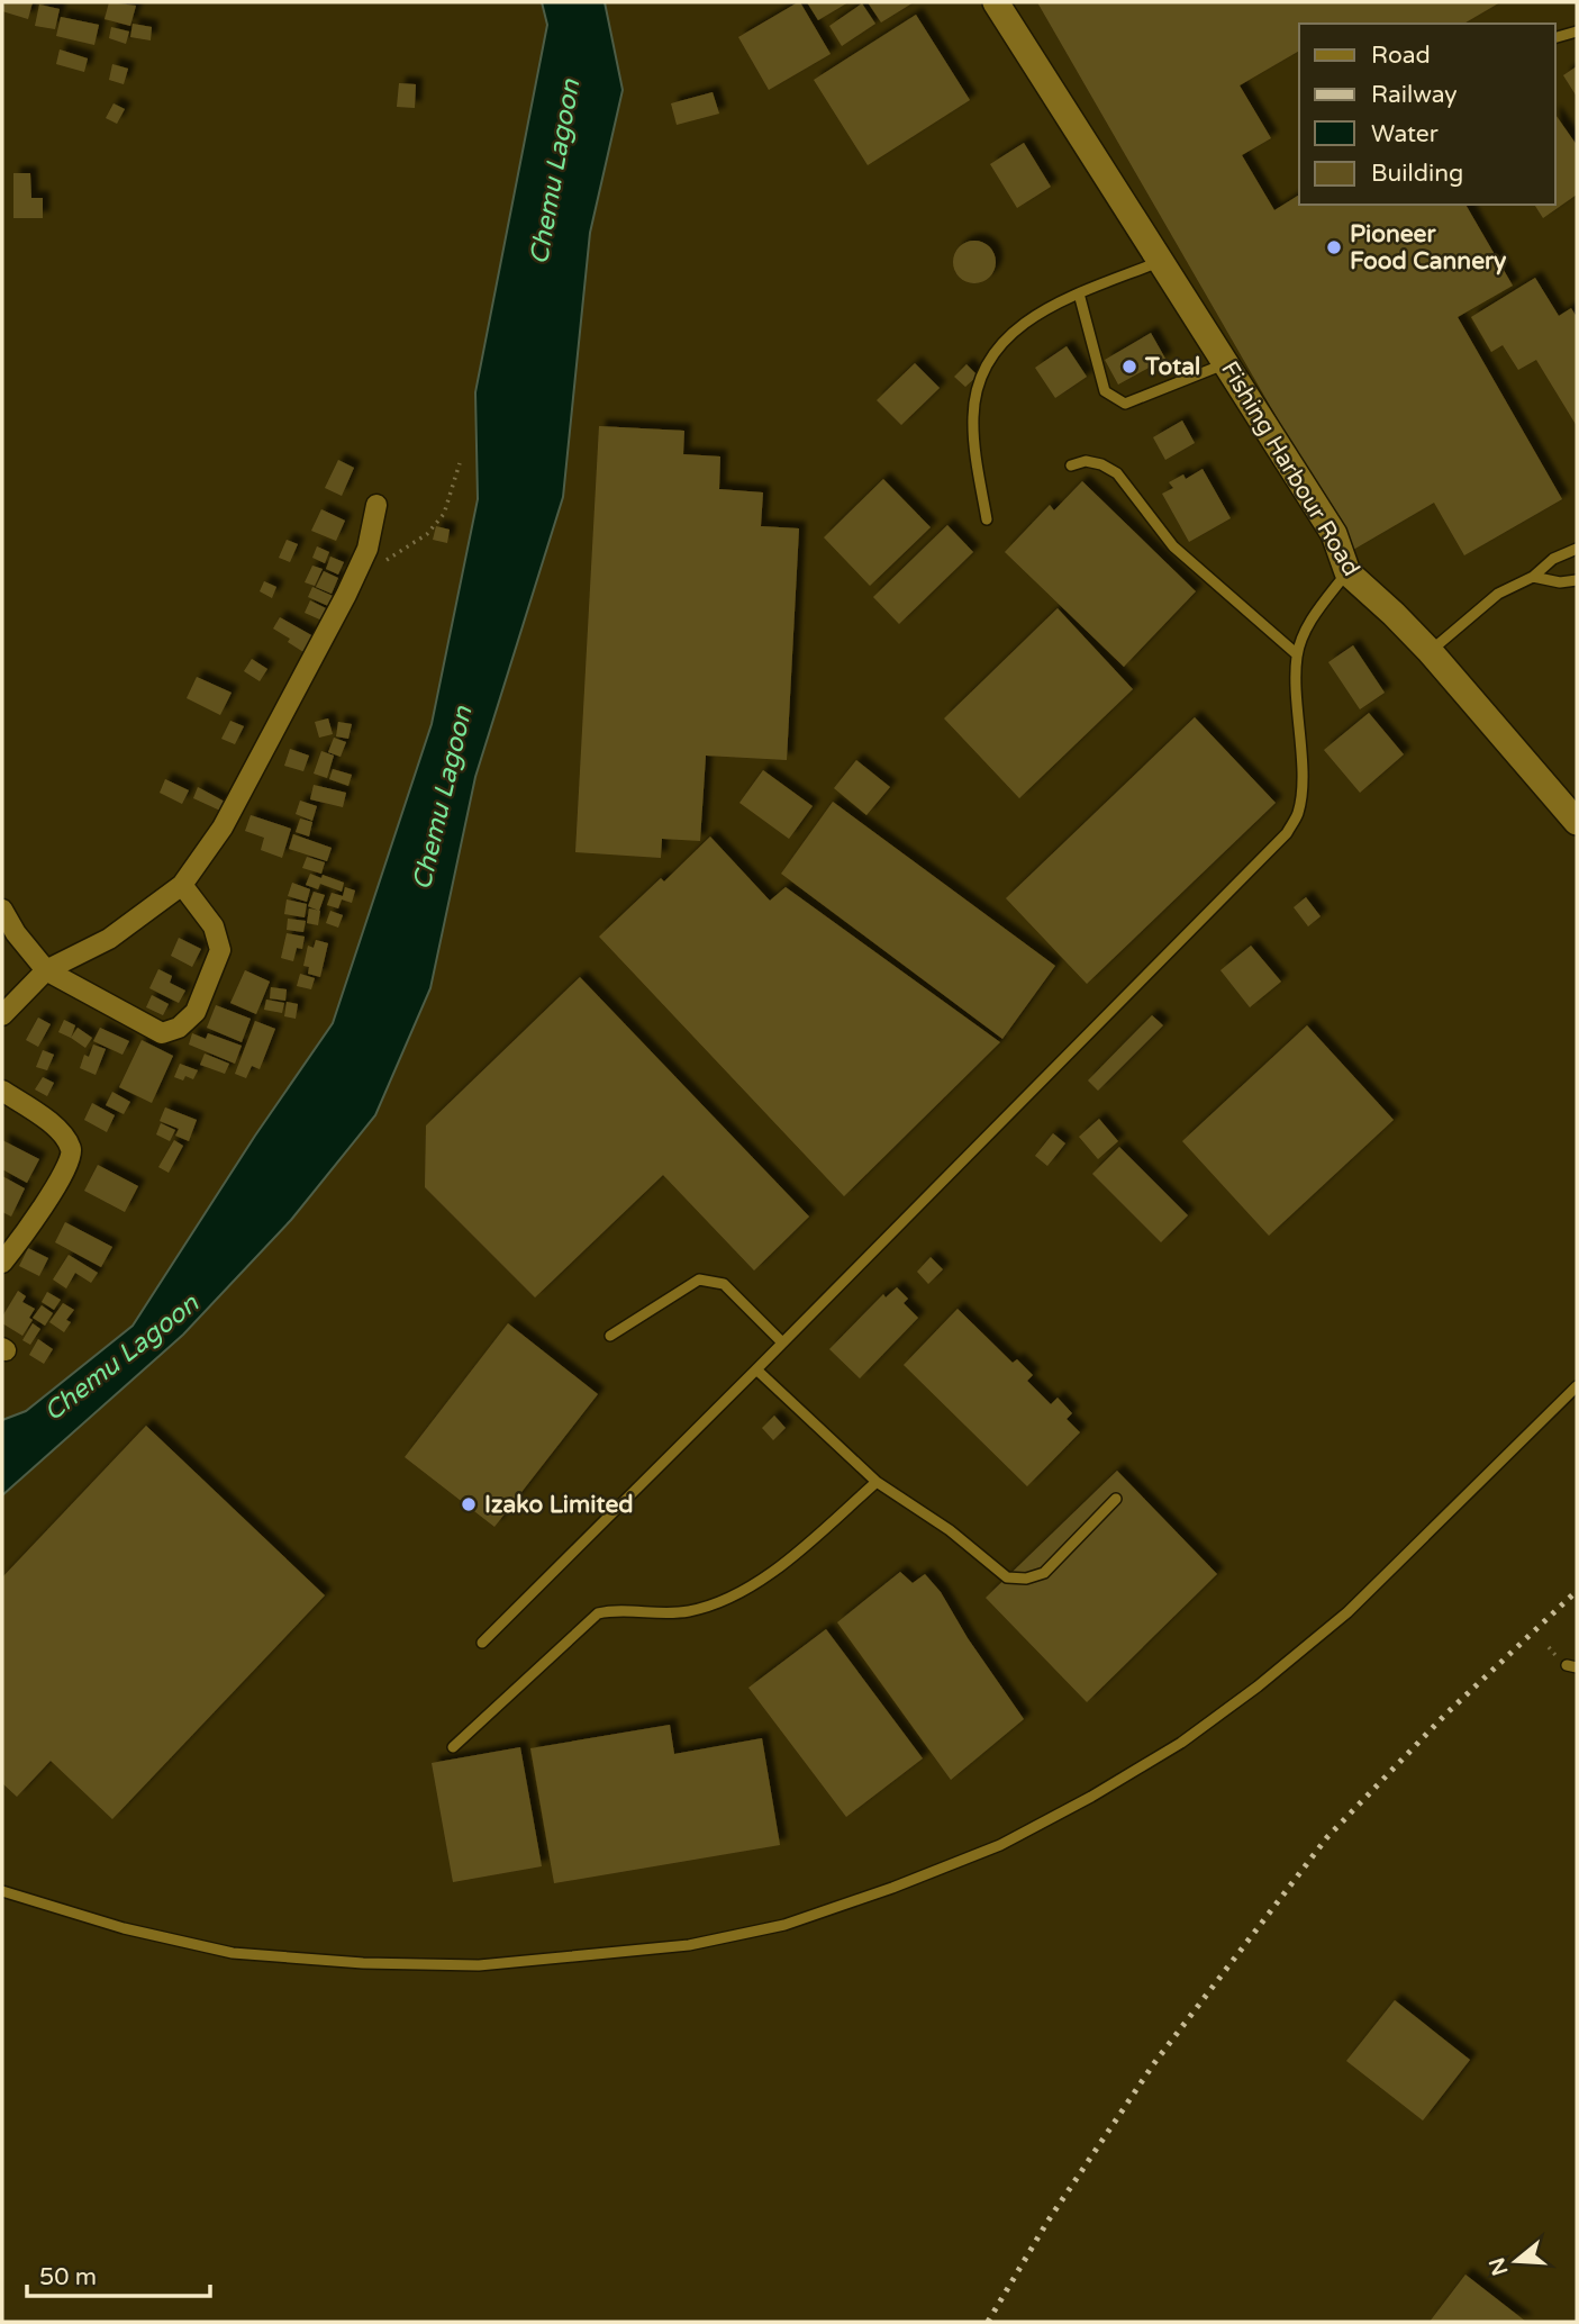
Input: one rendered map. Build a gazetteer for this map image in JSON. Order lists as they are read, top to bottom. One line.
{"streets":{"street":["Fishing Harbour Road"]},"water":["Chemu Lagoon"],"places":["Pioneer Food Cannery","Total","Izako Limited"],"legend":["Road","Railway","Water","Building"],"scale_bar":"50 m","north":"left"}
